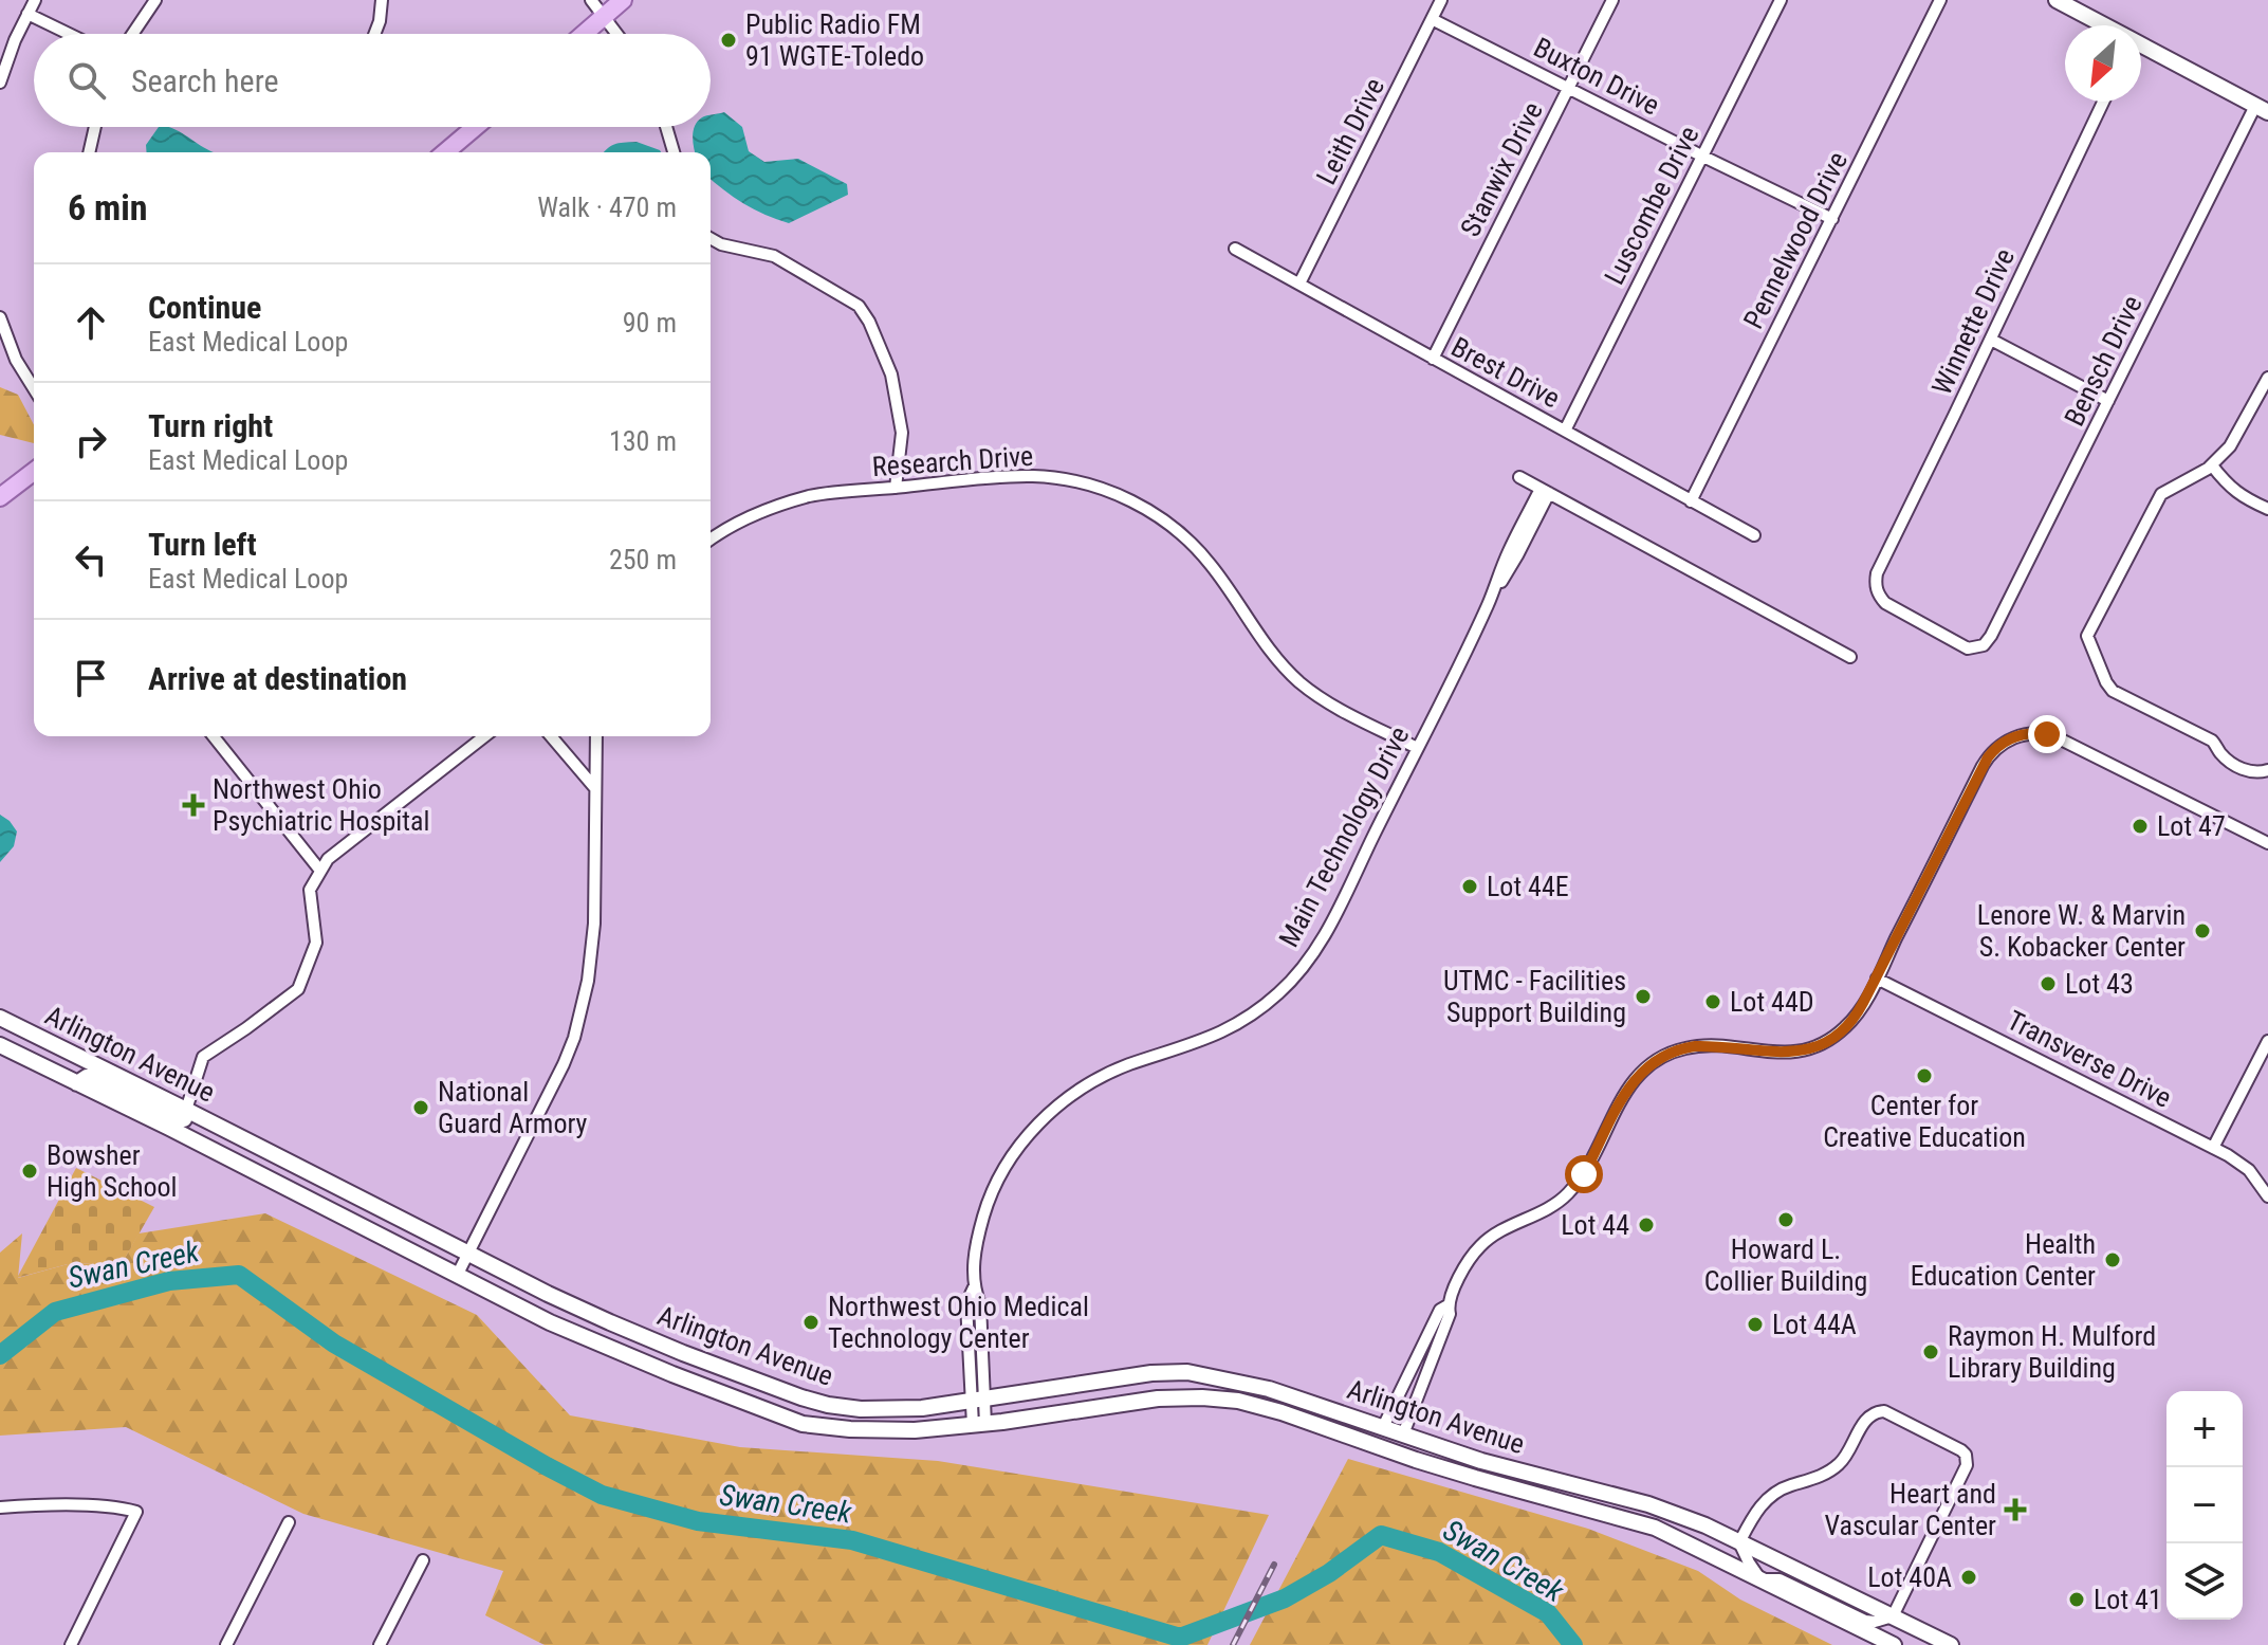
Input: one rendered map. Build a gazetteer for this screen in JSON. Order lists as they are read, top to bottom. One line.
{"streets":{"street":["Buxton Drive","Leith Drive","Stanwix Drive","Luscombe Drive","Pennelwood Drive","Winnette Drive","Bensch Drive","Brest Drive","Research Drive","Main Technology Drive","Arlington Avenue","Transverse Drive"]},"crossings":[["Buxton Drive","Leith Drive"],["Buxton Drive","Stanwix Drive"],["Buxton Drive","Luscombe Drive"],["Buxton Drive","Pennelwood Drive"],["Leith Drive","Brest Drive"],["Stanwix Drive","Brest Drive"],["Luscombe Drive","Brest Drive"],["Pennelwood Drive","Brest Drive"],["Winnette Drive","Bensch Drive"],["Research Drive","Main Technology Drive"],["Main Technology Drive","Arlington Avenue"]],"water":["Swan Creek"],"places":{"other":["Public Radio FM 91 WGTE-Toledo","Lot 47","Lot 44E","Lenore W. & Marvin S. Kobacker Center","Lot 43","UTMC - Facilities Support Building","Lot 44D","Center for Creative Education","National Guard Armory","Bowsher High School","Howard L. Collier Building","Lot 44","Health Education Center","Northwest Ohio Medical Technology Center","Lot 44A","Raymon H. Mulford Library Building","Lot 40A","Lot 41"],"health":["Northwest Ohio Psychiatric Hospital","Heart and Vascular Center"]},"north":"bottom left","page":{"search":"Search here","heading":["6 min","Walk · 470 m"],"list":[["Continue","East Medical Loop","90 m"],["Turn right","East Medical Loop","130 m"],["Turn left","East Medical Loop","250 m"],"Arrive at destination"],"map_buttons":["+","−"]}}
